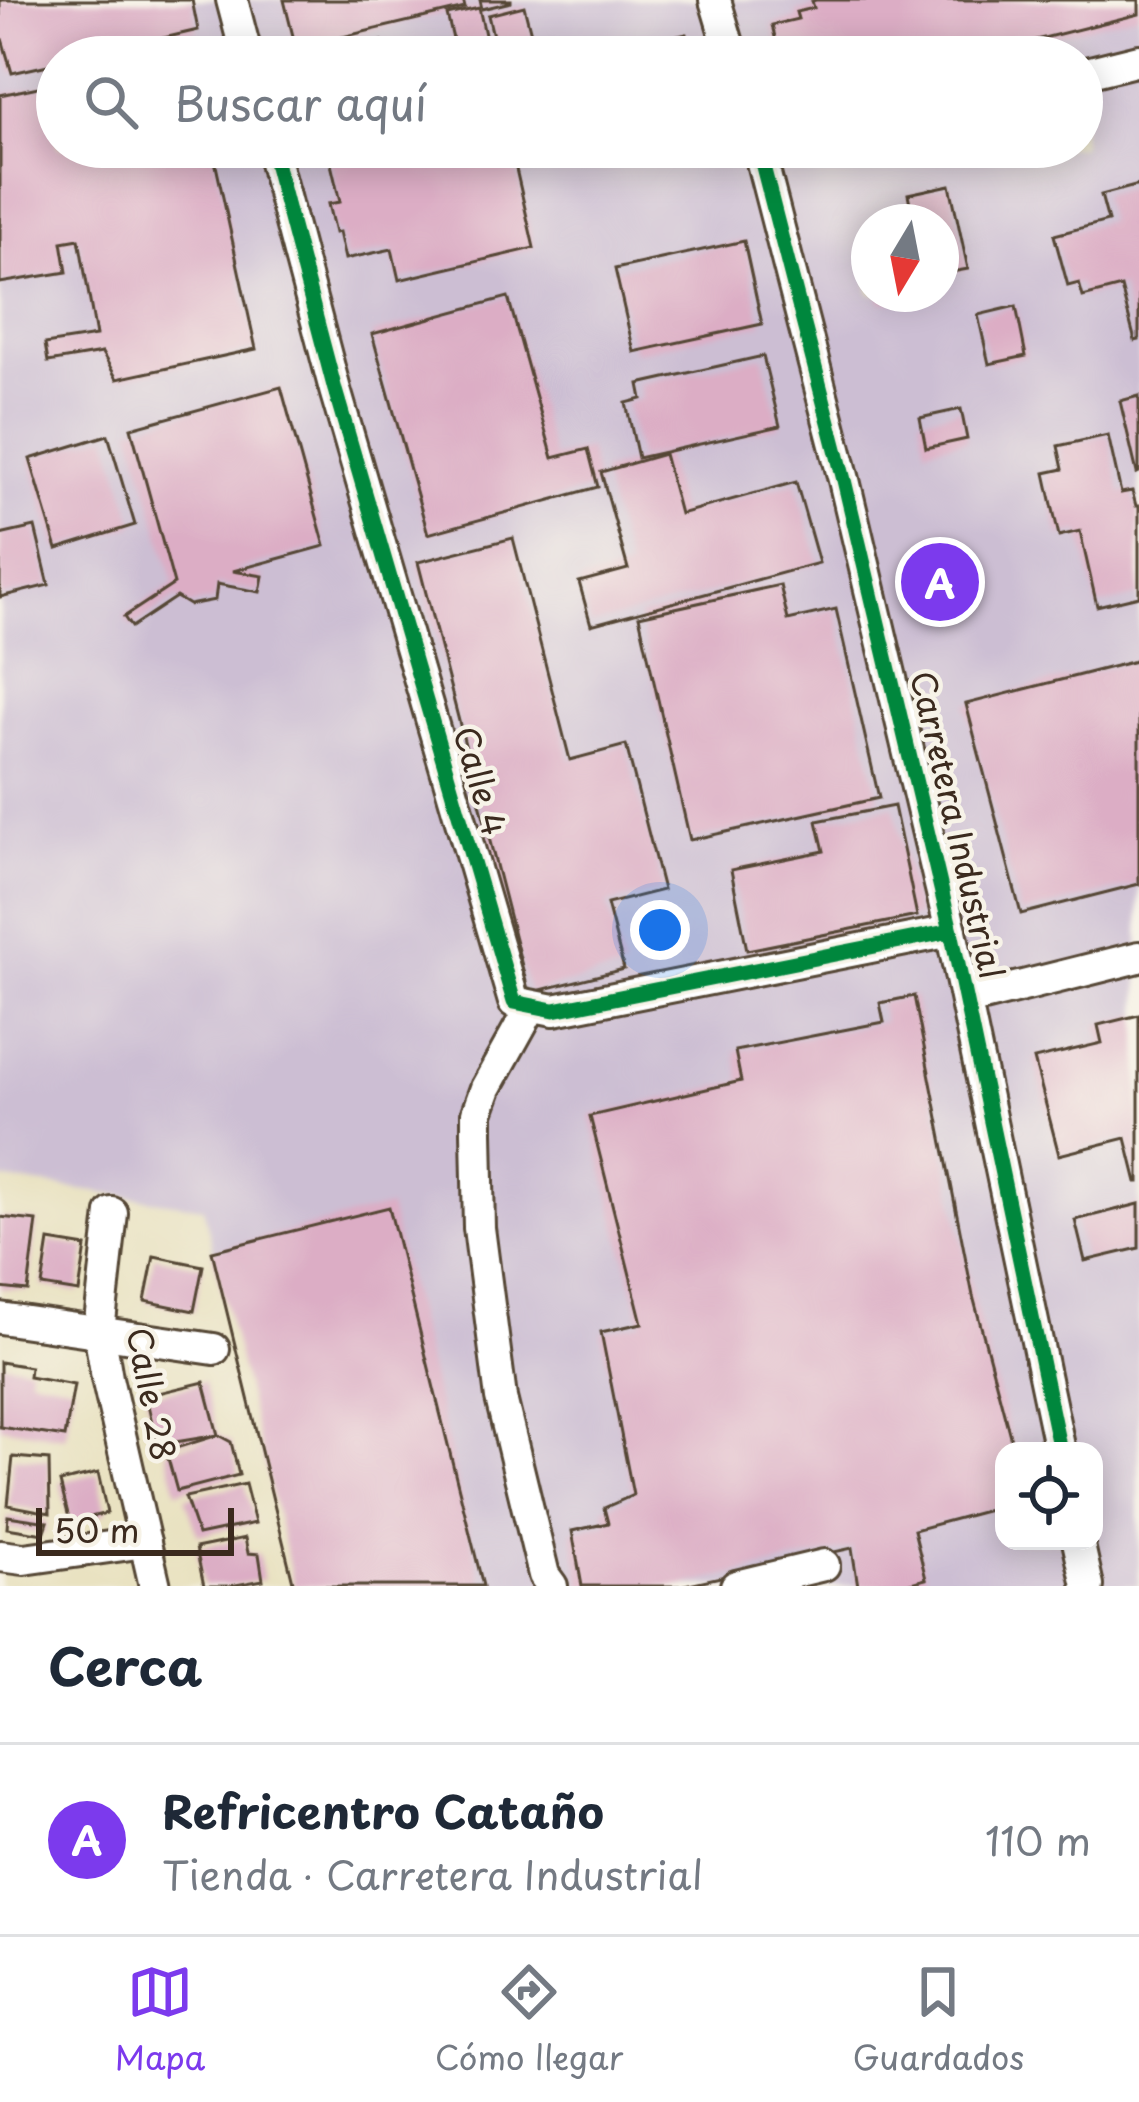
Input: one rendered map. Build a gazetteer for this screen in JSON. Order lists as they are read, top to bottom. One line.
{"streets":{"street":["Calle 4","Carretera Industrial","Calle 28"]},"scale_bar":"50 m","north":"bottom","page":{"search":"Buscar aquí","pins":"A","scale":"50 m","heading":"Cerca","list":[{"mark":"A","name":"Refricentro Cataño","note":"Tienda · Carretera Industrial","value":"110 m"}],"nav":["Mapa","Cómo llegar","Guardados"]}}
